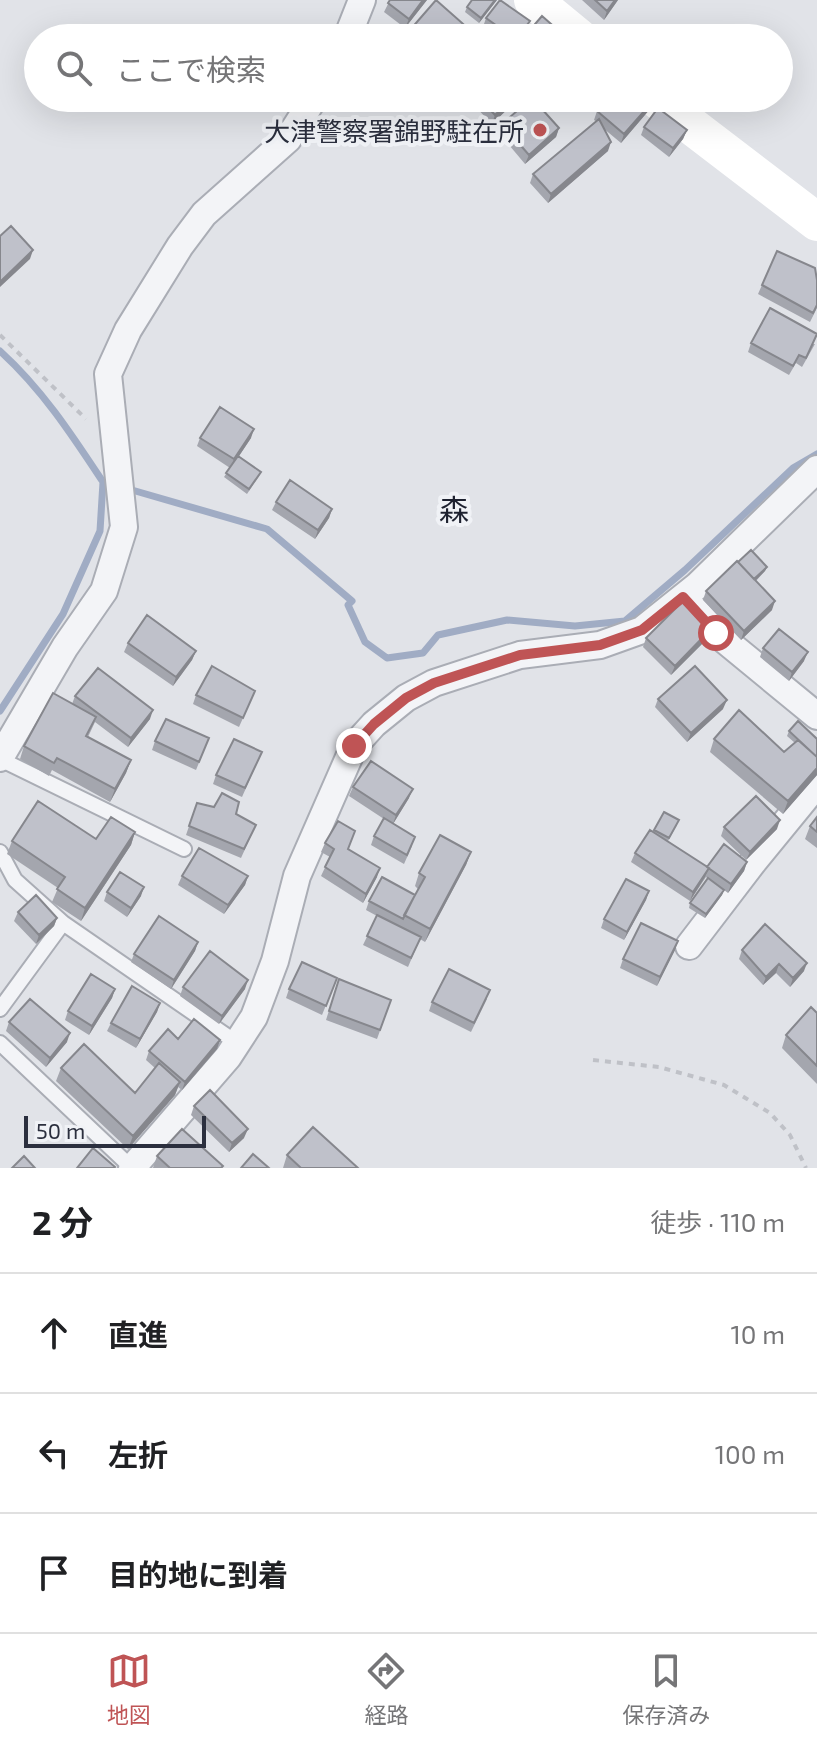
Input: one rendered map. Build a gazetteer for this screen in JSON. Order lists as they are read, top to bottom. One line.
{"districts":["森"],"places":["大津警察署錦野駐在所"],"scale_bar":"50 m","page":{"search":"ここで検索","scale":"50 m","heading":["2 分","徒歩 · 110 m"],"list":[["直進","10 m"],["左折","100 m"],"目的地に到着"],"nav":["地図","経路","保存済み"]}}
